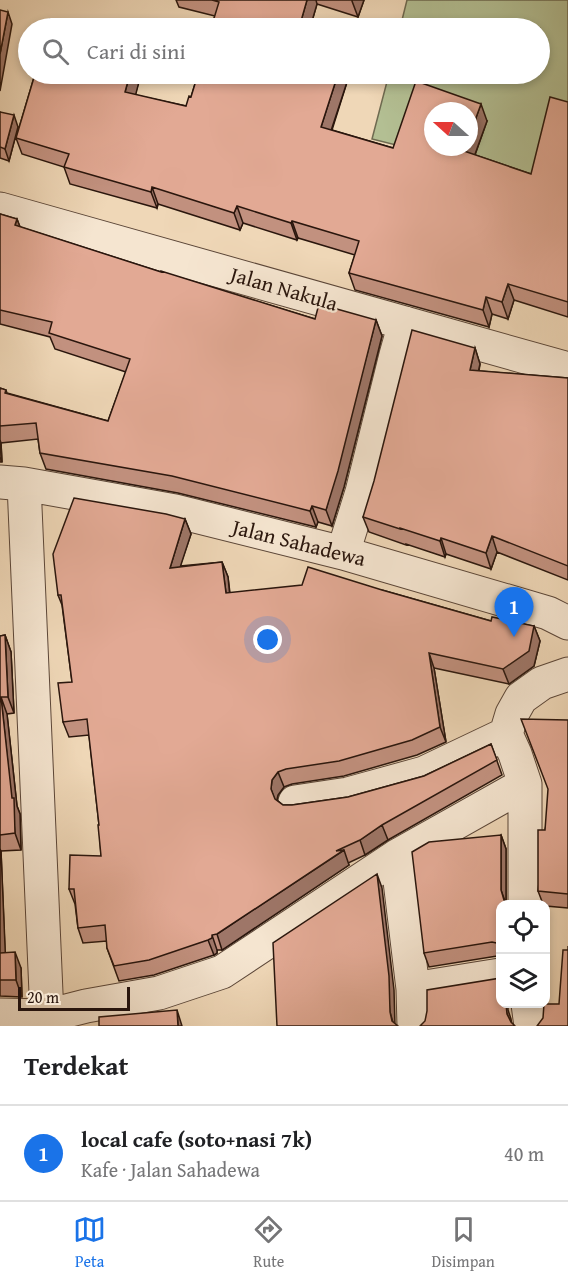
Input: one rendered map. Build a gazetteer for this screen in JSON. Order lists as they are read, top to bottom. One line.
{"streets":{"street":["Jalan Nakula","Jalan Sahadewa"]},"scale_bar":"20 m","north":"left","page":{"search":"Cari di sini","pins":"1","scale":"20 m","heading":"Terdekat","list":[{"mark":"1","name":"local cafe (soto+nasi 7k)","note":"Kafe · Jalan Sahadewa","value":"40 m"}],"nav":["Peta","Rute","Disimpan"]}}
